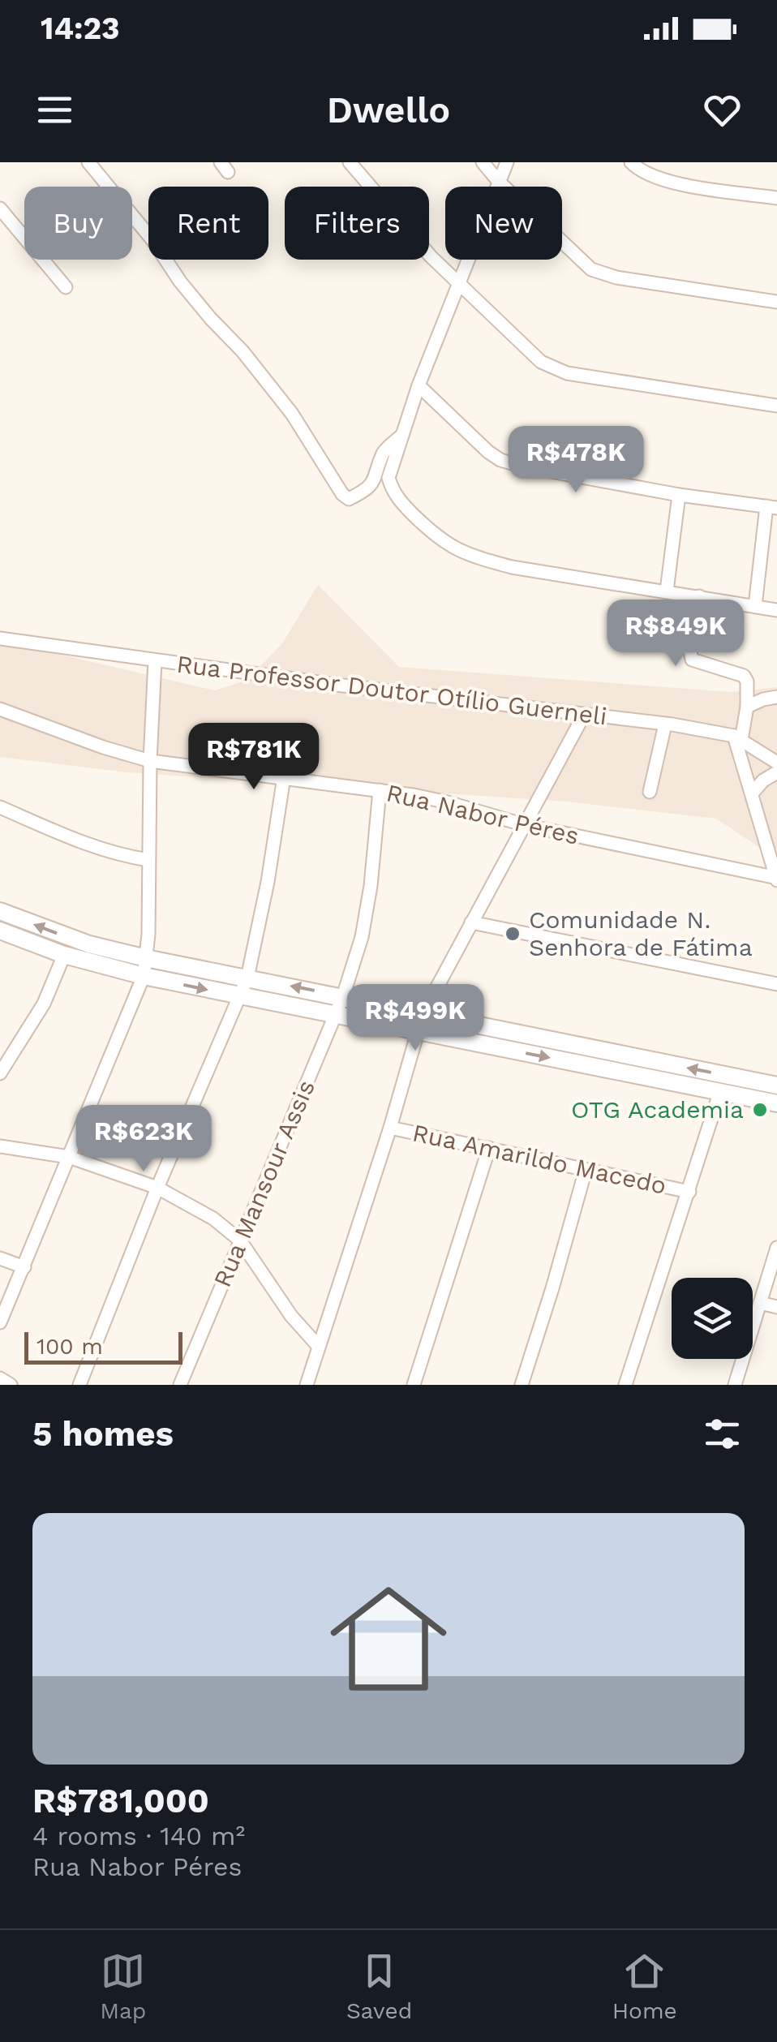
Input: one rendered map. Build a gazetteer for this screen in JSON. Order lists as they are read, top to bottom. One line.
{"streets":{"street":["Rua Professor Doutor Otílio Guerneli","Rua Nabor Péres","Rua Amarildo Macedo","Rua Mansour Assis"]},"crossings":[["Rua Nabor Péres","Rua Mansour Assis"]],"places":["Comunidade N. Senhora de Fátima","OTG Academia"],"scale_bar":"100 m","page":{"status":"14:23","header":"Dwello","chip":["Buy","Rent","Filters","New"],"price":["R$478K","R$849K","R$781K","R$499K","R$623K"],"scale":"100 m","heading":"5 homes","list":[{"name":"R$781,000","note":"4 rooms · 140 m² · Rua Nabor Péres"}],"tabs":["Map","Saved","Home"]}}
